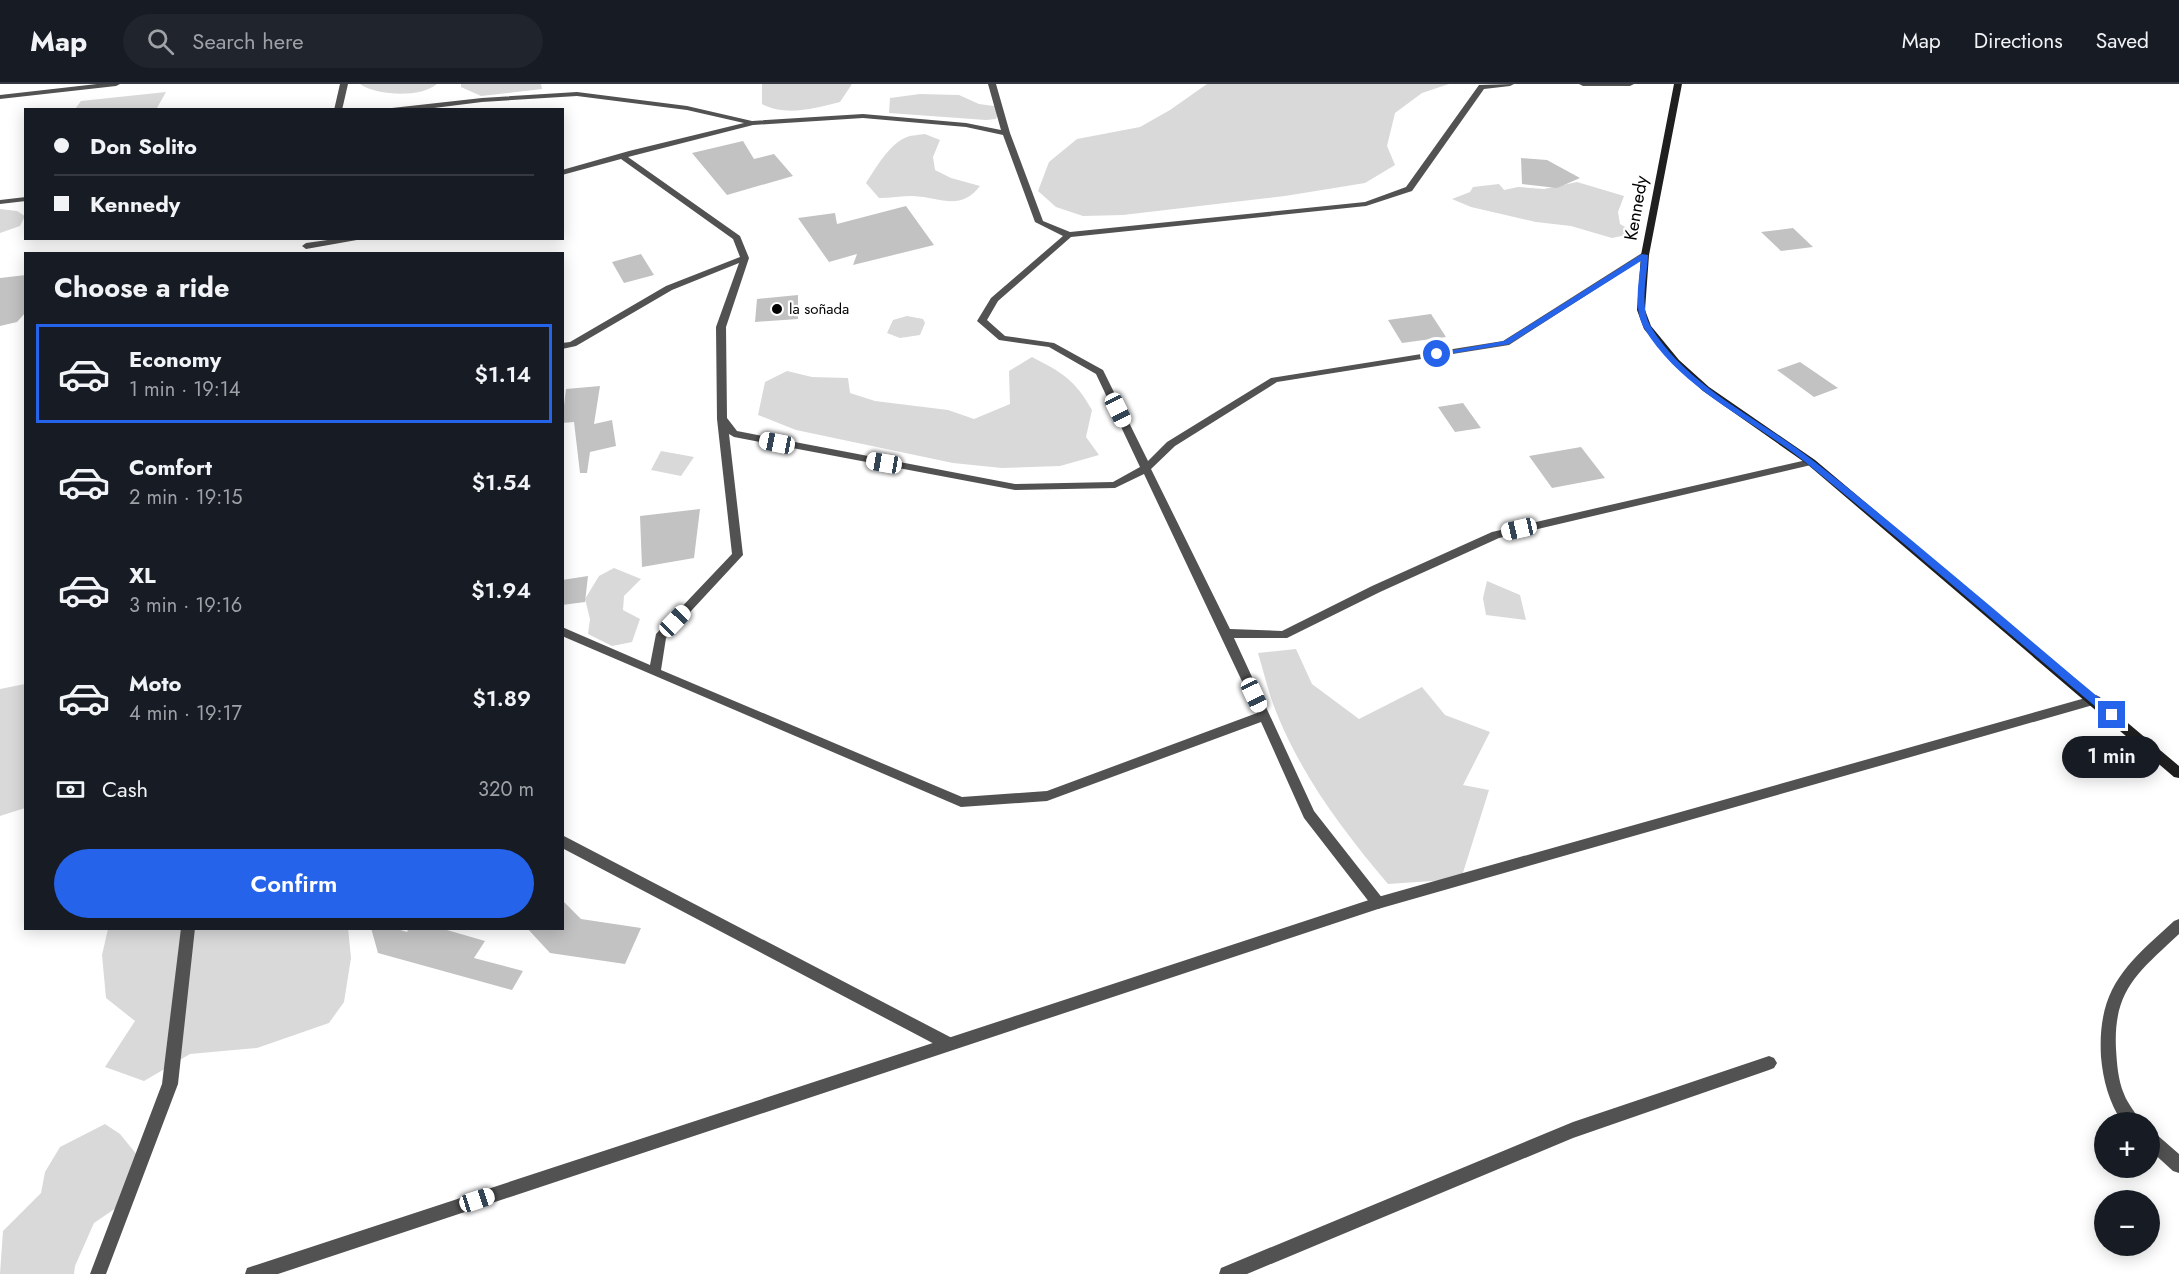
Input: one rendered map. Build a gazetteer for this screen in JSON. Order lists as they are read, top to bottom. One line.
{"streets":{"main road":["Kennedy"]},"places":["la soñada"],"page":{"header":"Map","search":"Search here","nav":["Map","Directions","Saved"],"banner":["Don Solito","Kennedy"],"heading":"Choose a ride","list":[{"name":"Economy","note":"1 min · 19:14","value":"$1.14"},{"name":"Comfort","note":"2 min · 19:15","value":"$1.54"},{"name":"XL","note":"3 min · 19:16","value":"$1.94"},{"name":"Moto","note":"4 min · 19:17","value":"$1.89"}],"bubble":"1 min","pay":["Cash","320 m"],"buttons":"Confirm","map_buttons":["+","−"]}}
